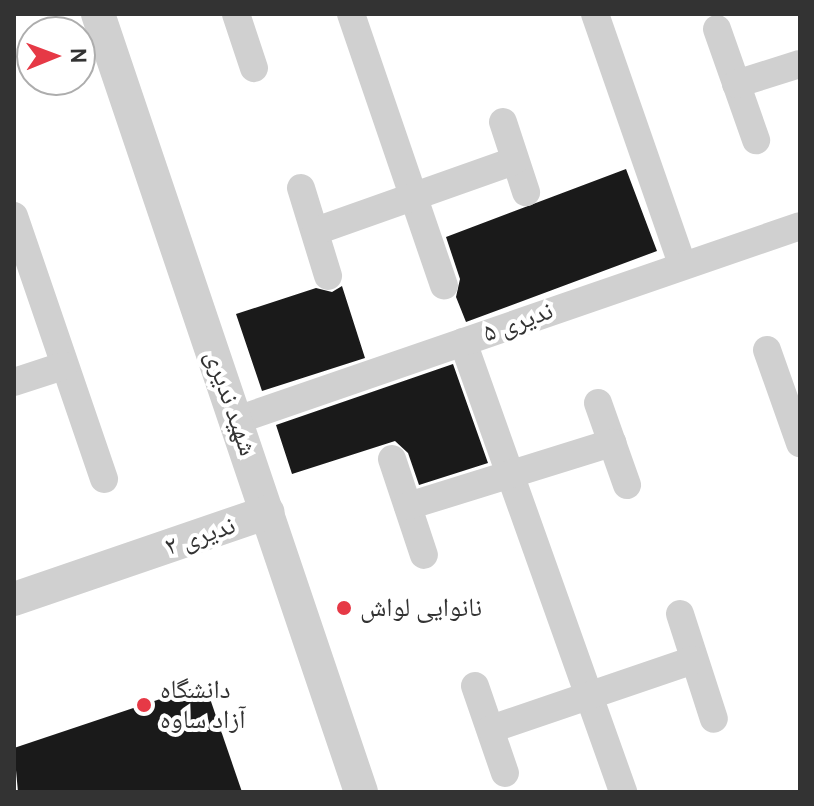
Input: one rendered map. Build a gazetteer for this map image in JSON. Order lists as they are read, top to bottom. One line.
{"streets":{"street":["ندیری ۵","شهید ندیری","ندیری ۲"]},"crossings":[["ندیری ۵","شهید ندیری"],["شهید ندیری","ندیری ۲"]],"places":["نانوایی لواش","دانشگاه آزاد ساوه"],"north":"right"}
